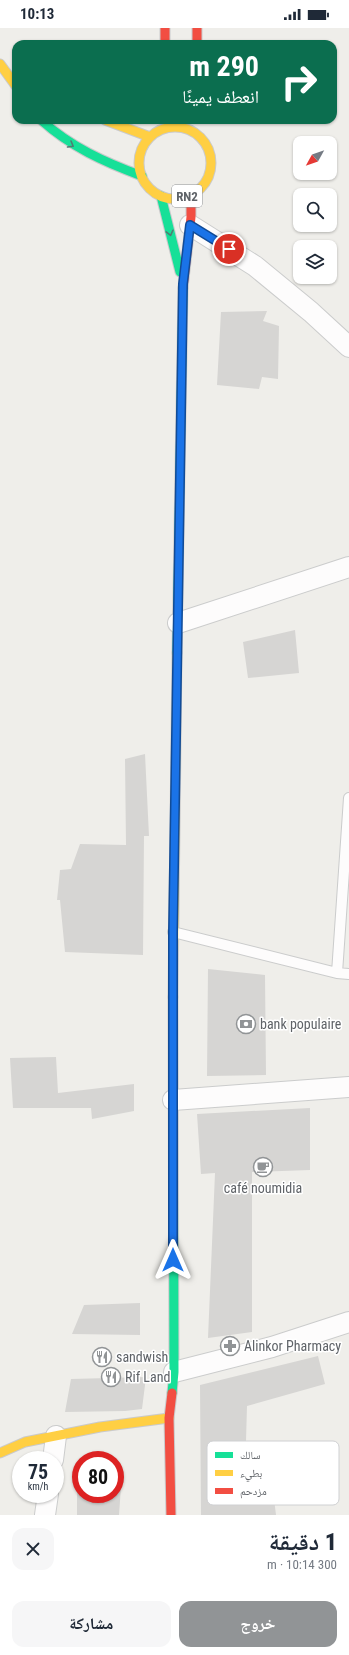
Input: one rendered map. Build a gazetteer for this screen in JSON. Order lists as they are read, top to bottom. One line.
{"streets":{"main road":["RN2"]},"places":{"bank":["bank populaire"],"cafe":["café noumidia"],"pharmacy":["Alinkor Pharmacy"],"restaurant":["sandwish","Rif Land"]},"legend":["سالك","بطيء","مزدحم"],"north":"bottom left","page":{"status":"10:13","turn":["290 m","انعطف يمينًا"],"speed":"75 km/h","limit":"80","heading":["1 دقيقة","300 m · 10:14"],"buttons":["خروج","مشاركة"]}}
